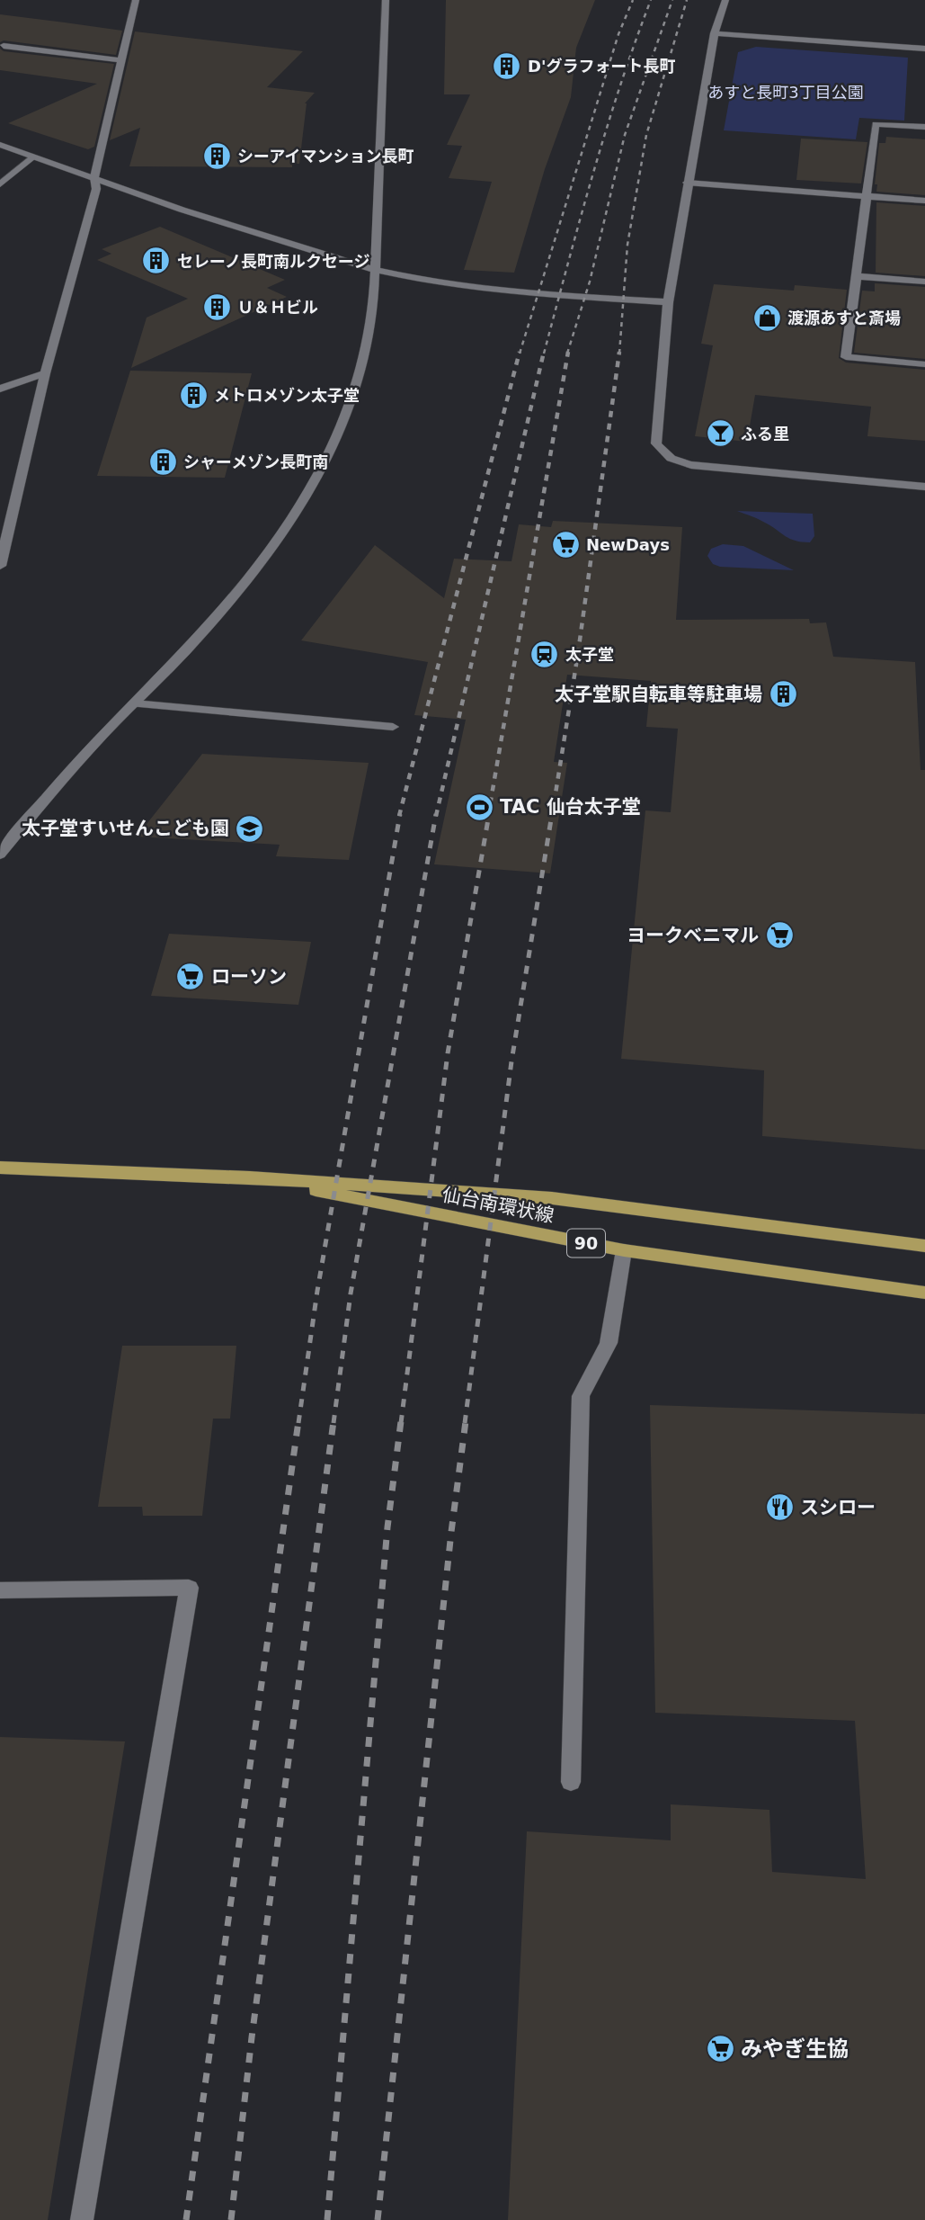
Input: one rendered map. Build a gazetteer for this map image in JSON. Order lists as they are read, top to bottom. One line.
{"streets":{"main road":["仙台南環状線","90"]},"parks":["あすと長町3丁目公園"],"places":{"building":["D'グラフォート長町","シーアイマンション長町","セレーノ長町南ルクセージ","Ｕ＆Ｈビル","メトロメゾン太子堂","シャーメゾン長町南","太子堂駅自転車等駐車場"],"shop":["渡源あすと斎場"],"bar":["ふる里"],"supermarket":["NewDays","ヨークベニマル","ローソン","みやぎ生協"],"station":["太子堂"],"sports":["TAC 仙台太子堂"],"school or university":["太子堂すいせんこども園"],"restaurant":["スシロー"]}}
